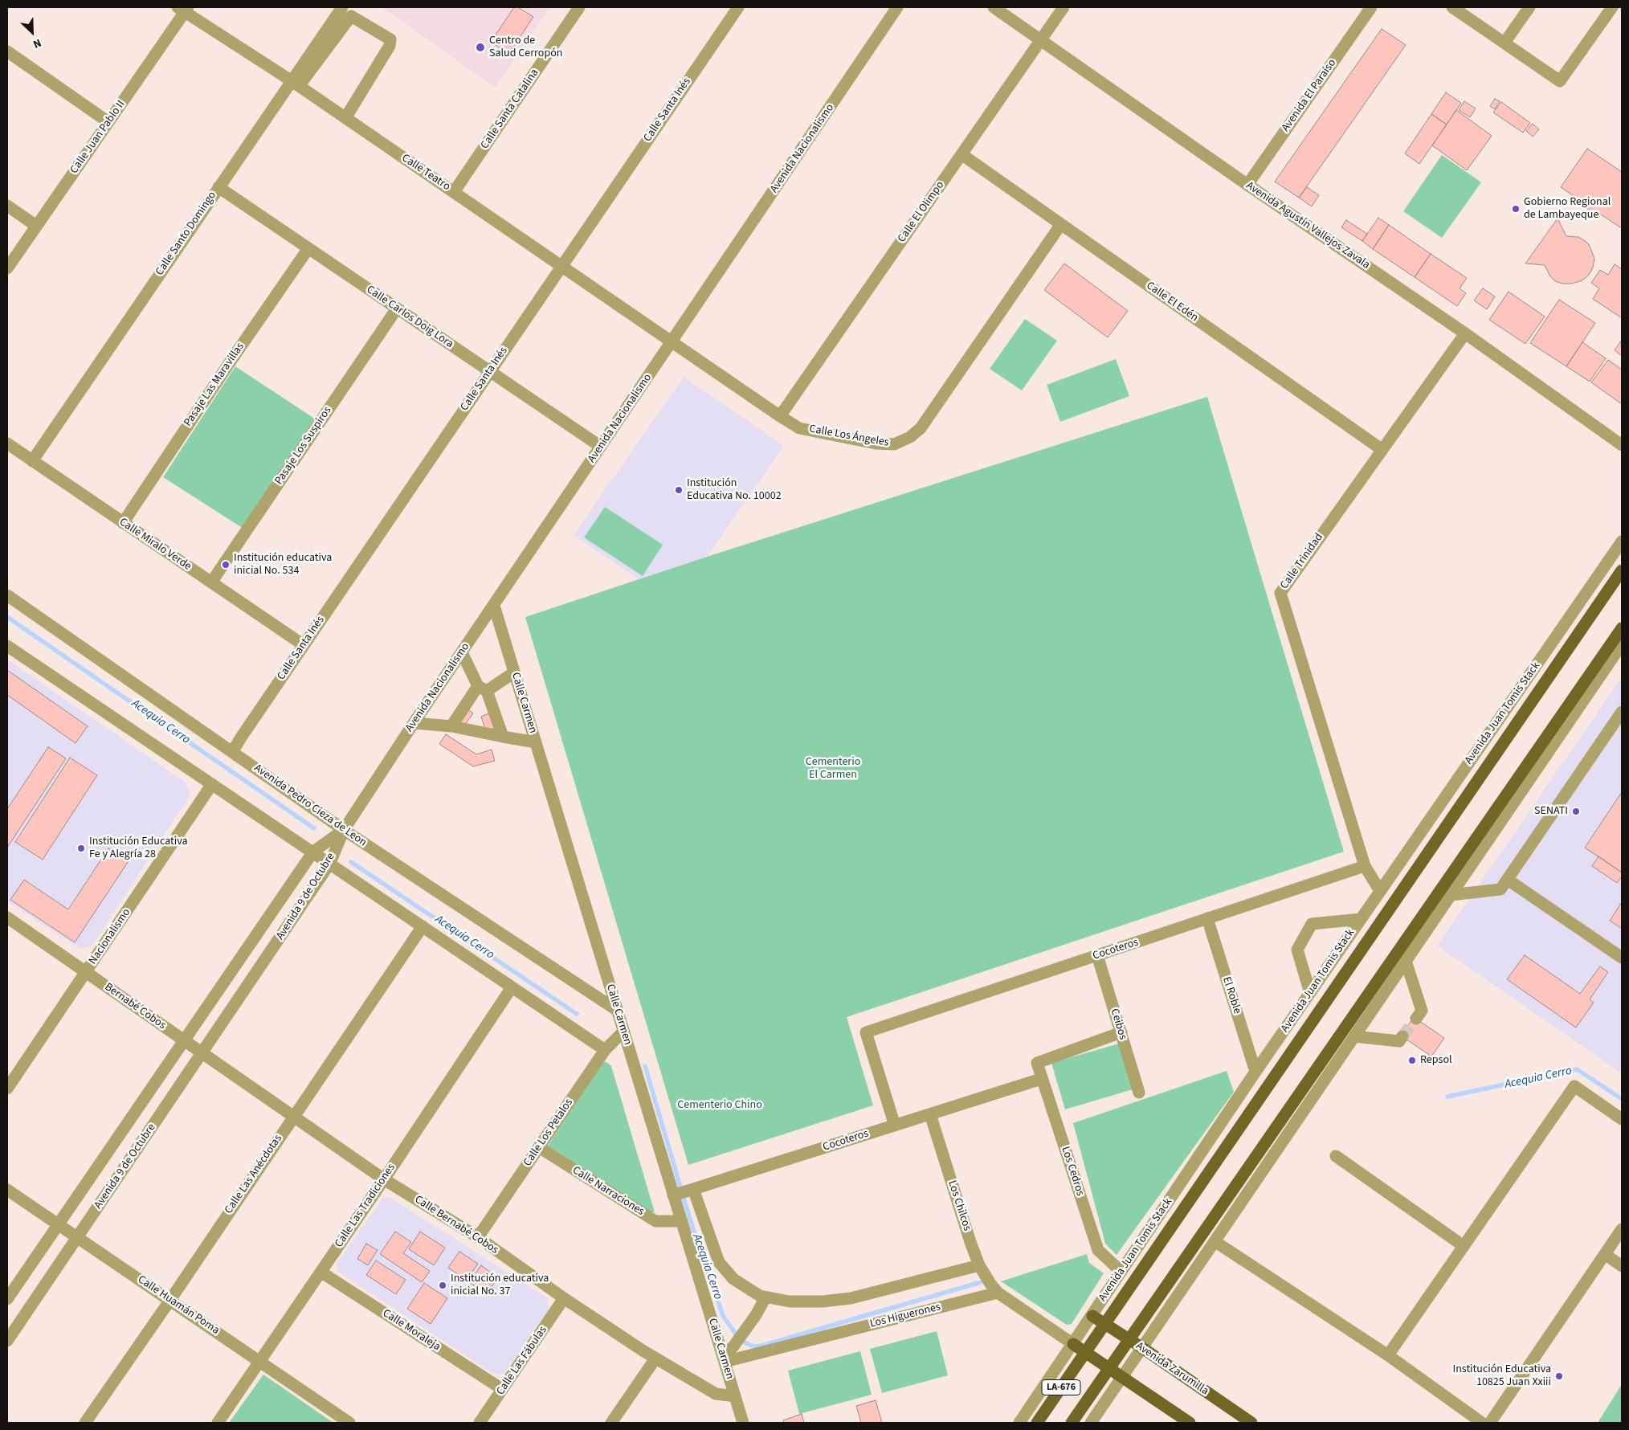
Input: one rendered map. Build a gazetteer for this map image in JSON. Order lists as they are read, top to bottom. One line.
{"streets":{"main road":["Avenida Juan Tomis Stack","Avenida Zarumilla","LA-676"],"street":["Avenida El Paraíso","Calle Santa Catalina","Calle Santa Inés","Calle Juan Pablo II","Avenida Nacionalismo","Calle Teatro","Calle El Olimpo","Avenida Agustín Vallejos Zavala","Calle Santo Domingo","Calle El Edén","Calle Carlos Doig Lora","Pasaje Las Maravillas","Calle Los Ángeles","Pasaje Los Suspiros","Calle Miralo Verde","Calle Trinidad","Calle Carmen","Avenida Pedro Cieza de Leon","Avenida 9 de Octubre","Nacionalismo","Cocoteros","El Roble","Bernabé Cobos","Ceibos","Calle Los Petalos","Los Cedros","Calle Las Anécdotas","Calle Narraciones","Calle Las Tradiciones","Los Chilcos","Calle Bernabé Cobos","Calle Huamán Poma","Los Higuerones","Calle Moraleja","Calle Las Fábulas"]},"crossings":[["Avenida El Paraíso","Avenida Agustín Vallejos Zavala"],["Calle Santa Catalina","Calle Teatro"],["Calle Santa Inés","Calle Teatro"],["Calle Santa Inés","Calle Carlos Doig Lora"],["Calle Santa Inés","Calle Miralo Verde"],["Calle Santa Inés","Avenida Pedro Cieza de Leon"],["Calle Juan Pablo II","Calle Teatro"],["Avenida Nacionalismo","Calle Teatro"],["Avenida Nacionalismo","Calle Carlos Doig Lora"],["Avenida Nacionalismo","Calle Los Ángeles"],["Avenida Nacionalismo","Calle Carmen"],["Avenida Nacionalismo","Avenida Pedro Cieza de Leon"],["Avenida Nacionalismo","Avenida 9 de Octubre"],["Calle Teatro","Calle Santo Domingo"],["Calle Teatro","Calle Los Ángeles"],["Calle El Olimpo","Avenida Agustín Vallejos Zavala"],["Calle El Olimpo","Calle El Edén"],["Calle El Olimpo","Calle Los Ángeles"],["Avenida Agustín Vallejos Zavala","Calle Trinidad"],["Calle Santo Domingo","Calle Carlos Doig Lora"],["Calle Santo Domingo","Calle Miralo Verde"],["Calle El Edén","Calle Los Ángeles"],["Calle El Edén","Calle Trinidad"],["Calle Carlos Doig Lora","Pasaje Las Maravillas"],["Calle Carlos Doig Lora","Pasaje Los Suspiros"],["Pasaje Las Maravillas","Calle Miralo Verde"],["Pasaje Los Suspiros","Calle Miralo Verde"],["Calle Trinidad","Avenida Juan Tomis Stack"],["Calle Trinidad","Cocoteros"],["Calle Carmen","Avenida Pedro Cieza de Leon"],["Calle Carmen","Cocoteros"],["Calle Carmen","Calle Los Petalos"],["Calle Carmen","Calle Narraciones"],["Calle Carmen","Calle Bernabé Cobos"],["Calle Carmen","Los Higuerones"],["Avenida Juan Tomis Stack","El Roble"],["Avenida Juan Tomis Stack","Los Cedros"],["Avenida Juan Tomis Stack","Avenida Zarumilla"],["Avenida Pedro Cieza de Leon","Avenida 9 de Octubre"],["Avenida 9 de Octubre","Bernabé Cobos"],["Avenida 9 de Octubre","Calle Bernabé Cobos"],["Avenida 9 de Octubre","Calle Huamán Poma"],["Nacionalismo","Bernabé Cobos"],["Cocoteros","El Roble"],["Cocoteros","Ceibos"],["Cocoteros","Los Cedros"],["Cocoteros","Los Chilcos"],["Bernabé Cobos","Calle Bernabé Cobos"],["Ceibos","Los Cedros"],["Calle Los Petalos","Calle Narraciones"],["Calle Los Petalos","Calle Bernabé Cobos"],["Calle Las Anécdotas","Calle Bernabé Cobos"],["Calle Las Anécdotas","Calle Huamán Poma"],["Calle Las Tradiciones","Calle Bernabé Cobos"],["Calle Las Tradiciones","Calle Huamán Poma"],["Calle Las Tradiciones","Calle Moraleja"],["Los Chilcos","Los Higuerones"],["Calle Bernabé Cobos","Calle Las Fábulas"],["Calle Moraleja","Calle Las Fábulas"],["Avenida Zarumilla","LA-676"]],"water":["Acequia Cerro"],"parks":["Cementerio El Carmen","Cementerio Chino"],"places":["Centro de Salud Cerropón","Gobierno Regional de Lambayeque","Institución Educativa No. 10002","Institución educativa inicial No. 534","SENATI","Institución Educativa Fe y Alegría 28","Repsol","Institución educativa inicial No. 37","Institución Educativa 10825 Juan Xxiii"],"north":"bottom right"}
